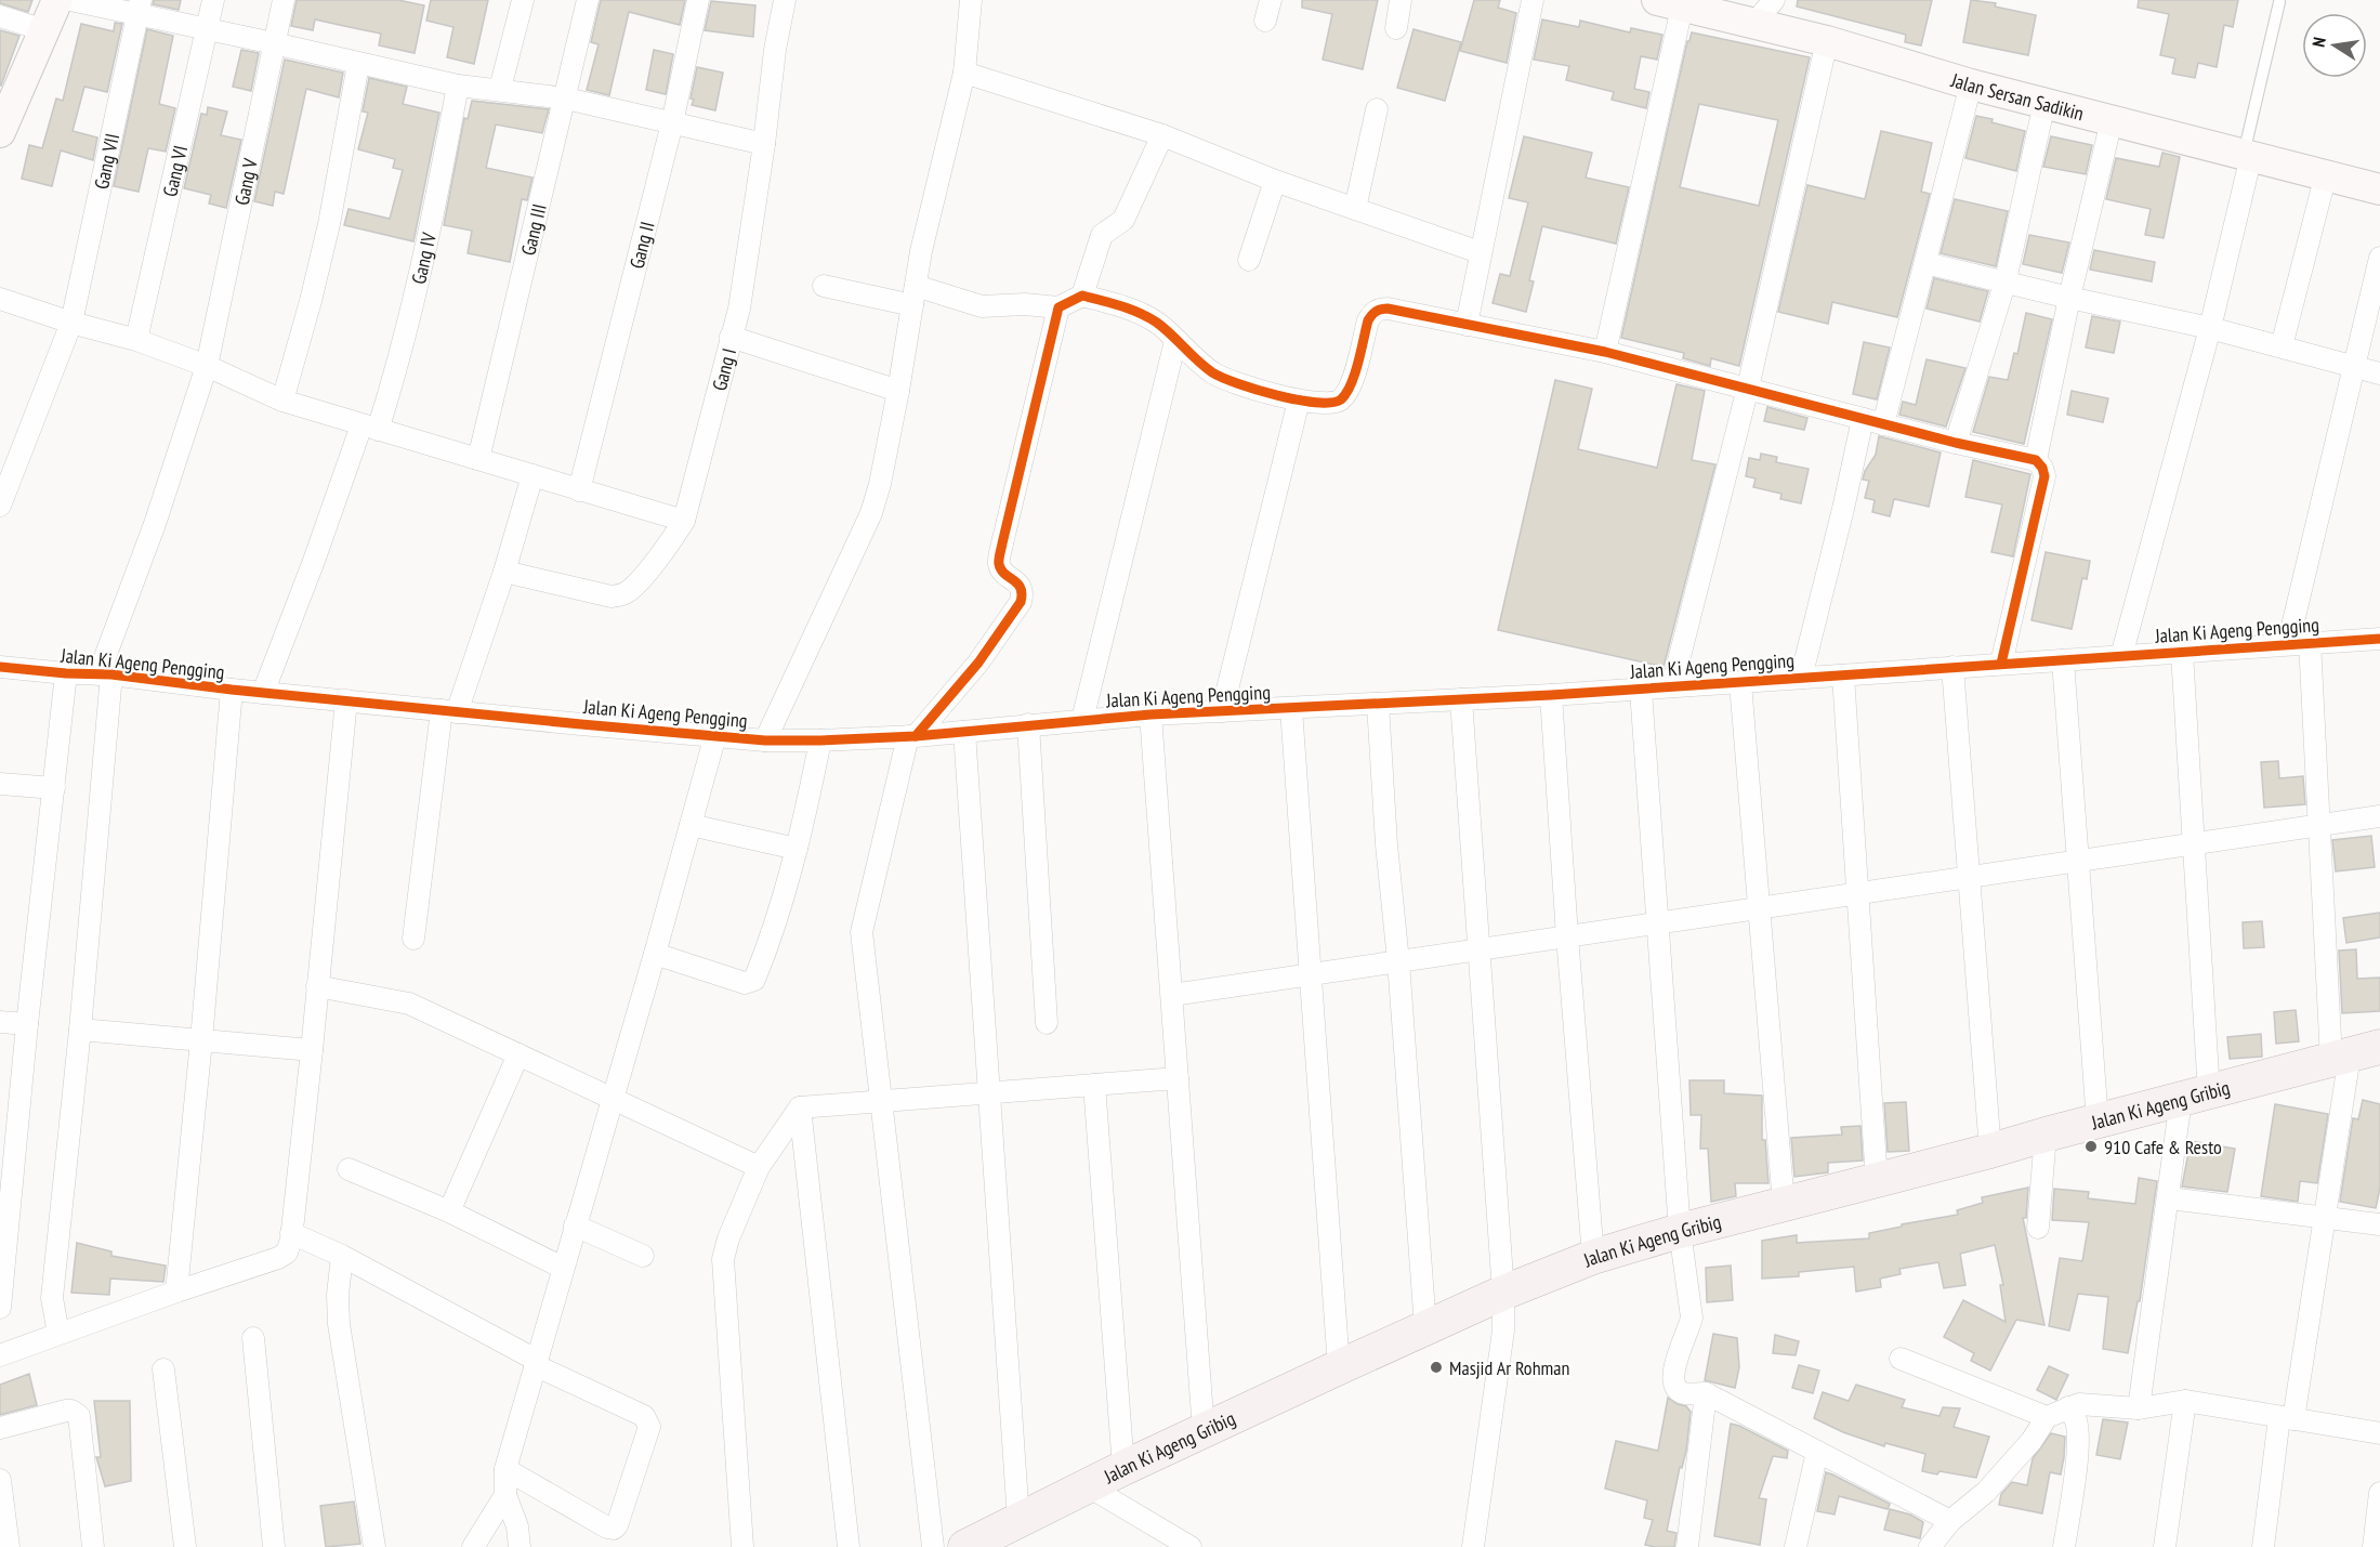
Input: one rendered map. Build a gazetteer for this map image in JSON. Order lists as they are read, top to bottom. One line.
{"streets":{"main road":["Jalan Sersan Sadikin","Jalan Ki Ageng Gribig"],"street":["Gang VII","Gang VI","Gang V","Gang III","Gang II","Gang IV","Gang I","Jalan Ki Ageng Pengging"]},"crossings":[["Gang V","Jalan Ki Ageng Pengging"],["Gang IV","Jalan Ki Ageng Pengging"]],"places":["910 Cafe & Resto","Masjid Ar Rohman"],"north":"left"}
